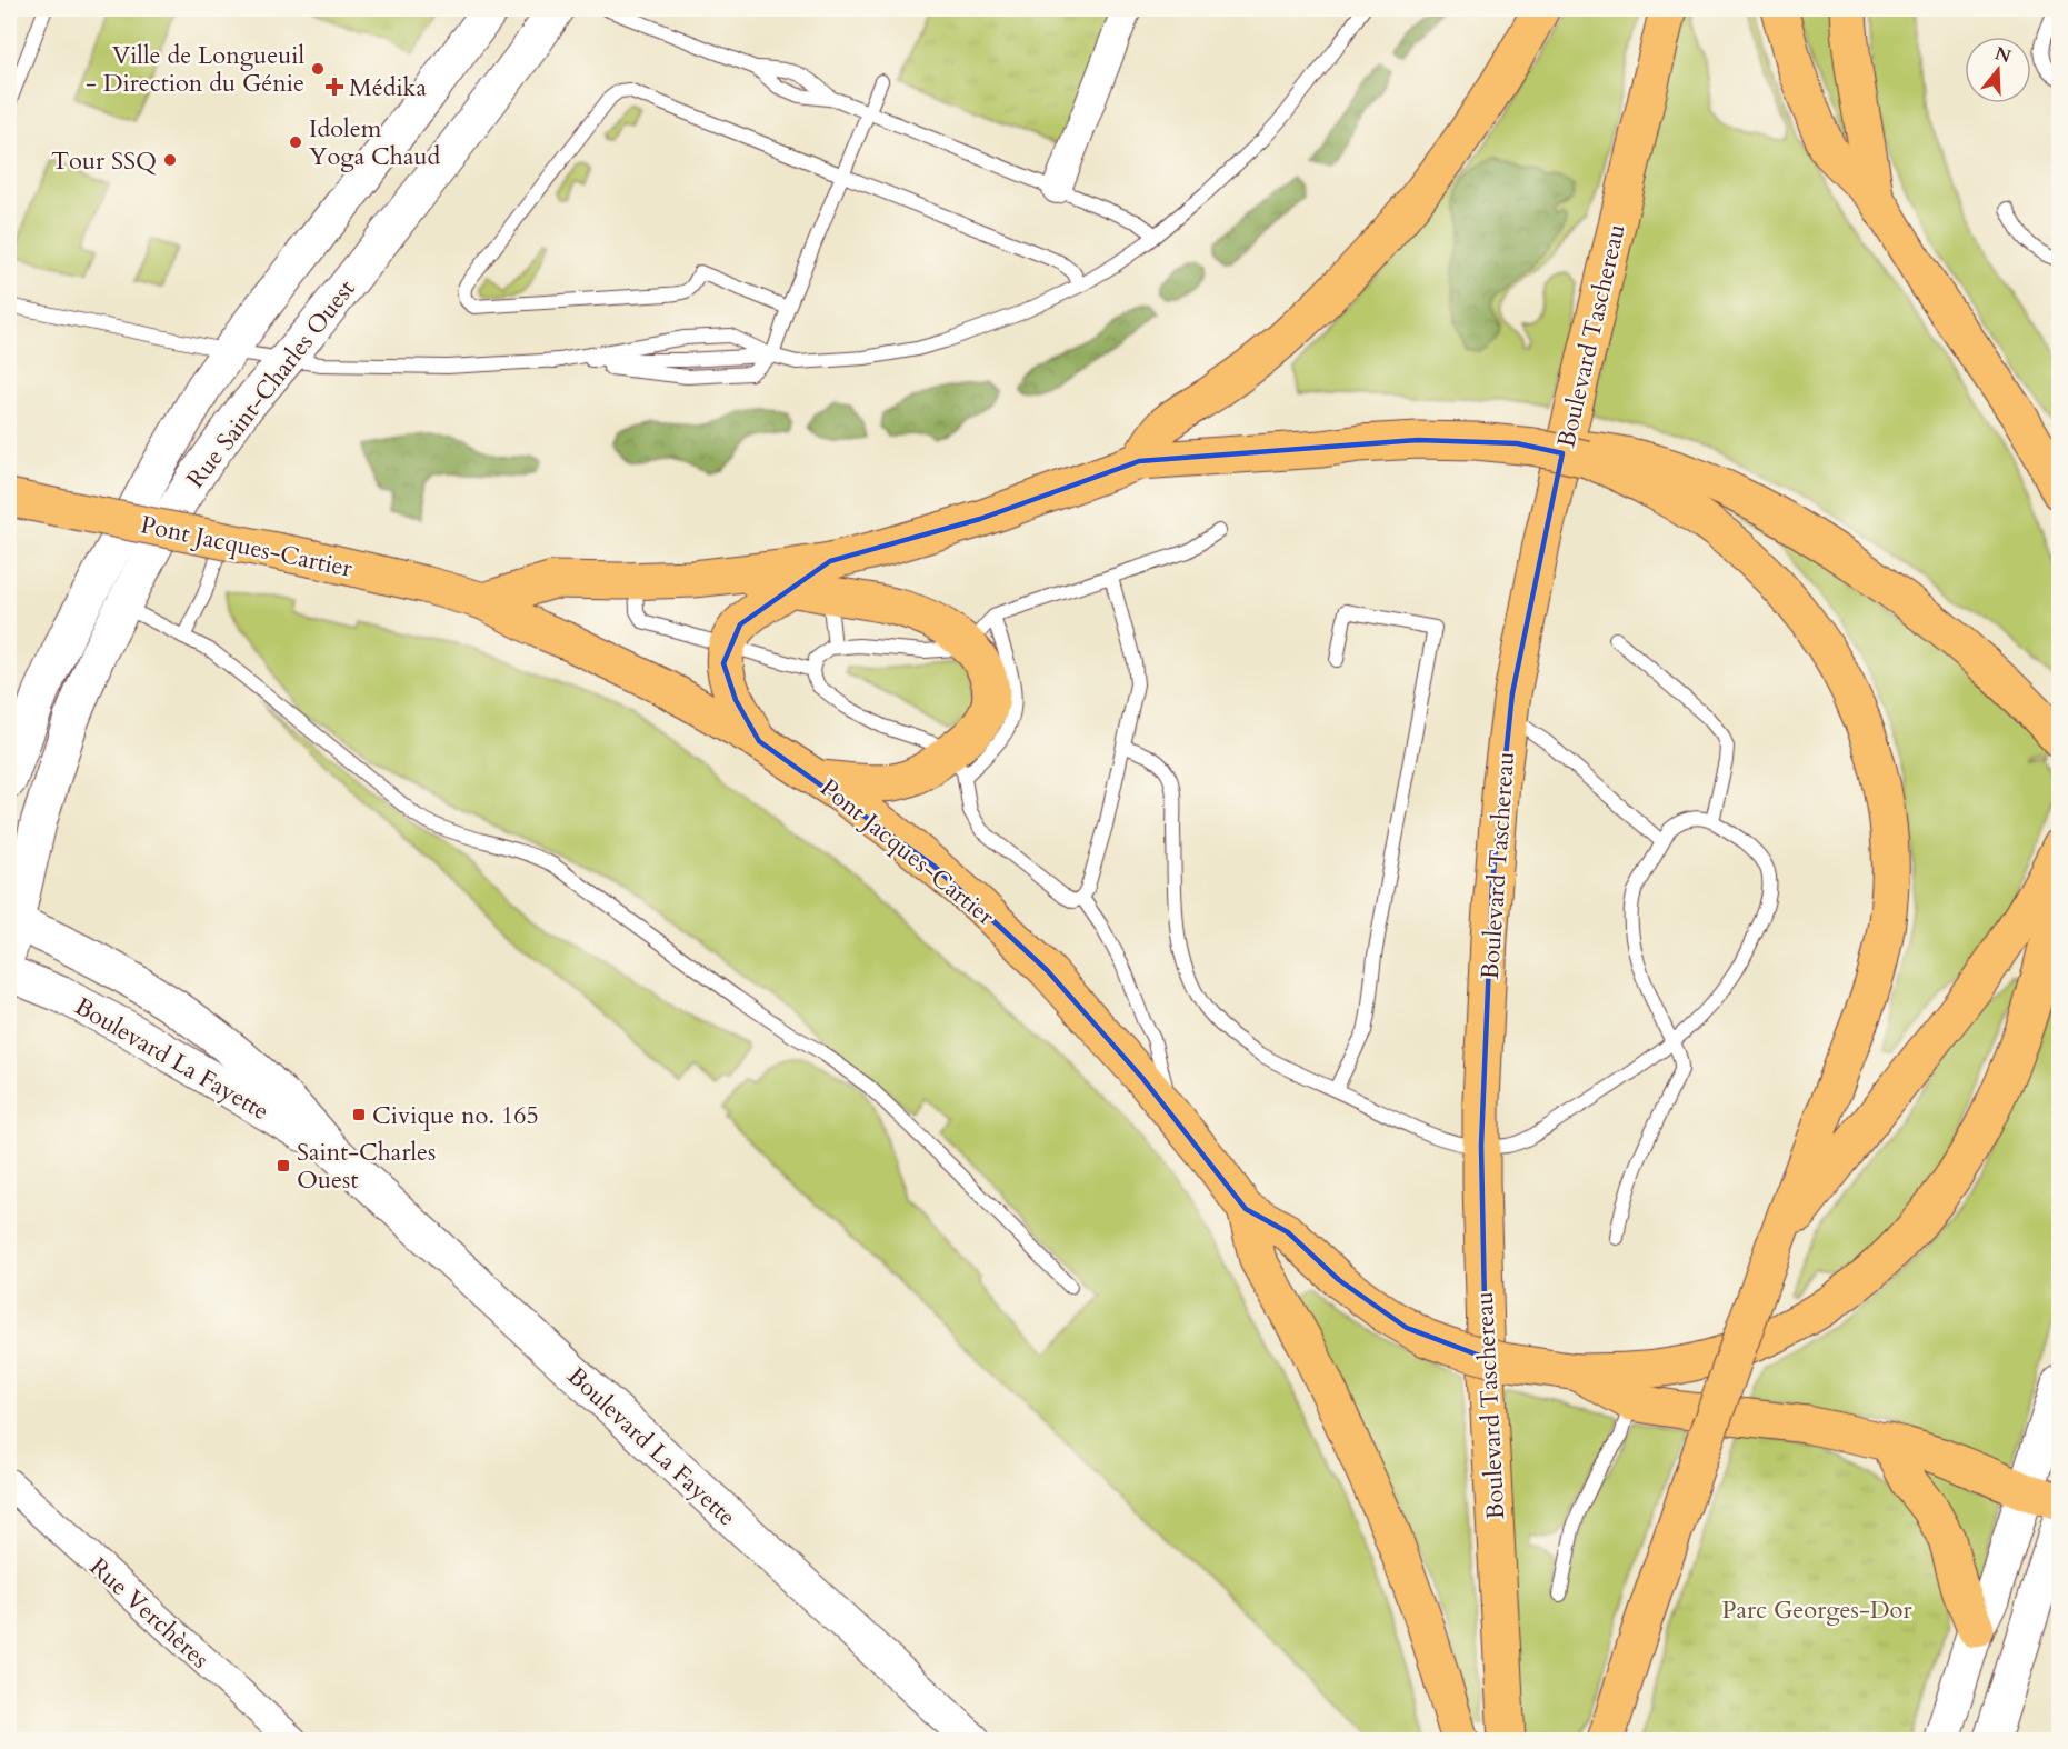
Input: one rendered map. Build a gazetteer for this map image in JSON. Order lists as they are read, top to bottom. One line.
{"streets":{"main road":["Boulevard Taschereau","Pont Jacques-Cartier"],"street":["Rue Saint-Charles Ouest","Boulevard La Fayette","Rue Verchères"]},"crossings":[["Rue Saint-Charles Ouest","Boulevard La Fayette"]],"parks":["Parc Georges-Dor"],"places":{"other":["Ville de Longueuil - Direction du Génie","Idolem Yoga Chaud","Tour SSQ"],"health":["Médika"],"transit":["Civique no. 165","Saint-Charles Ouest"]},"north":"top"}
